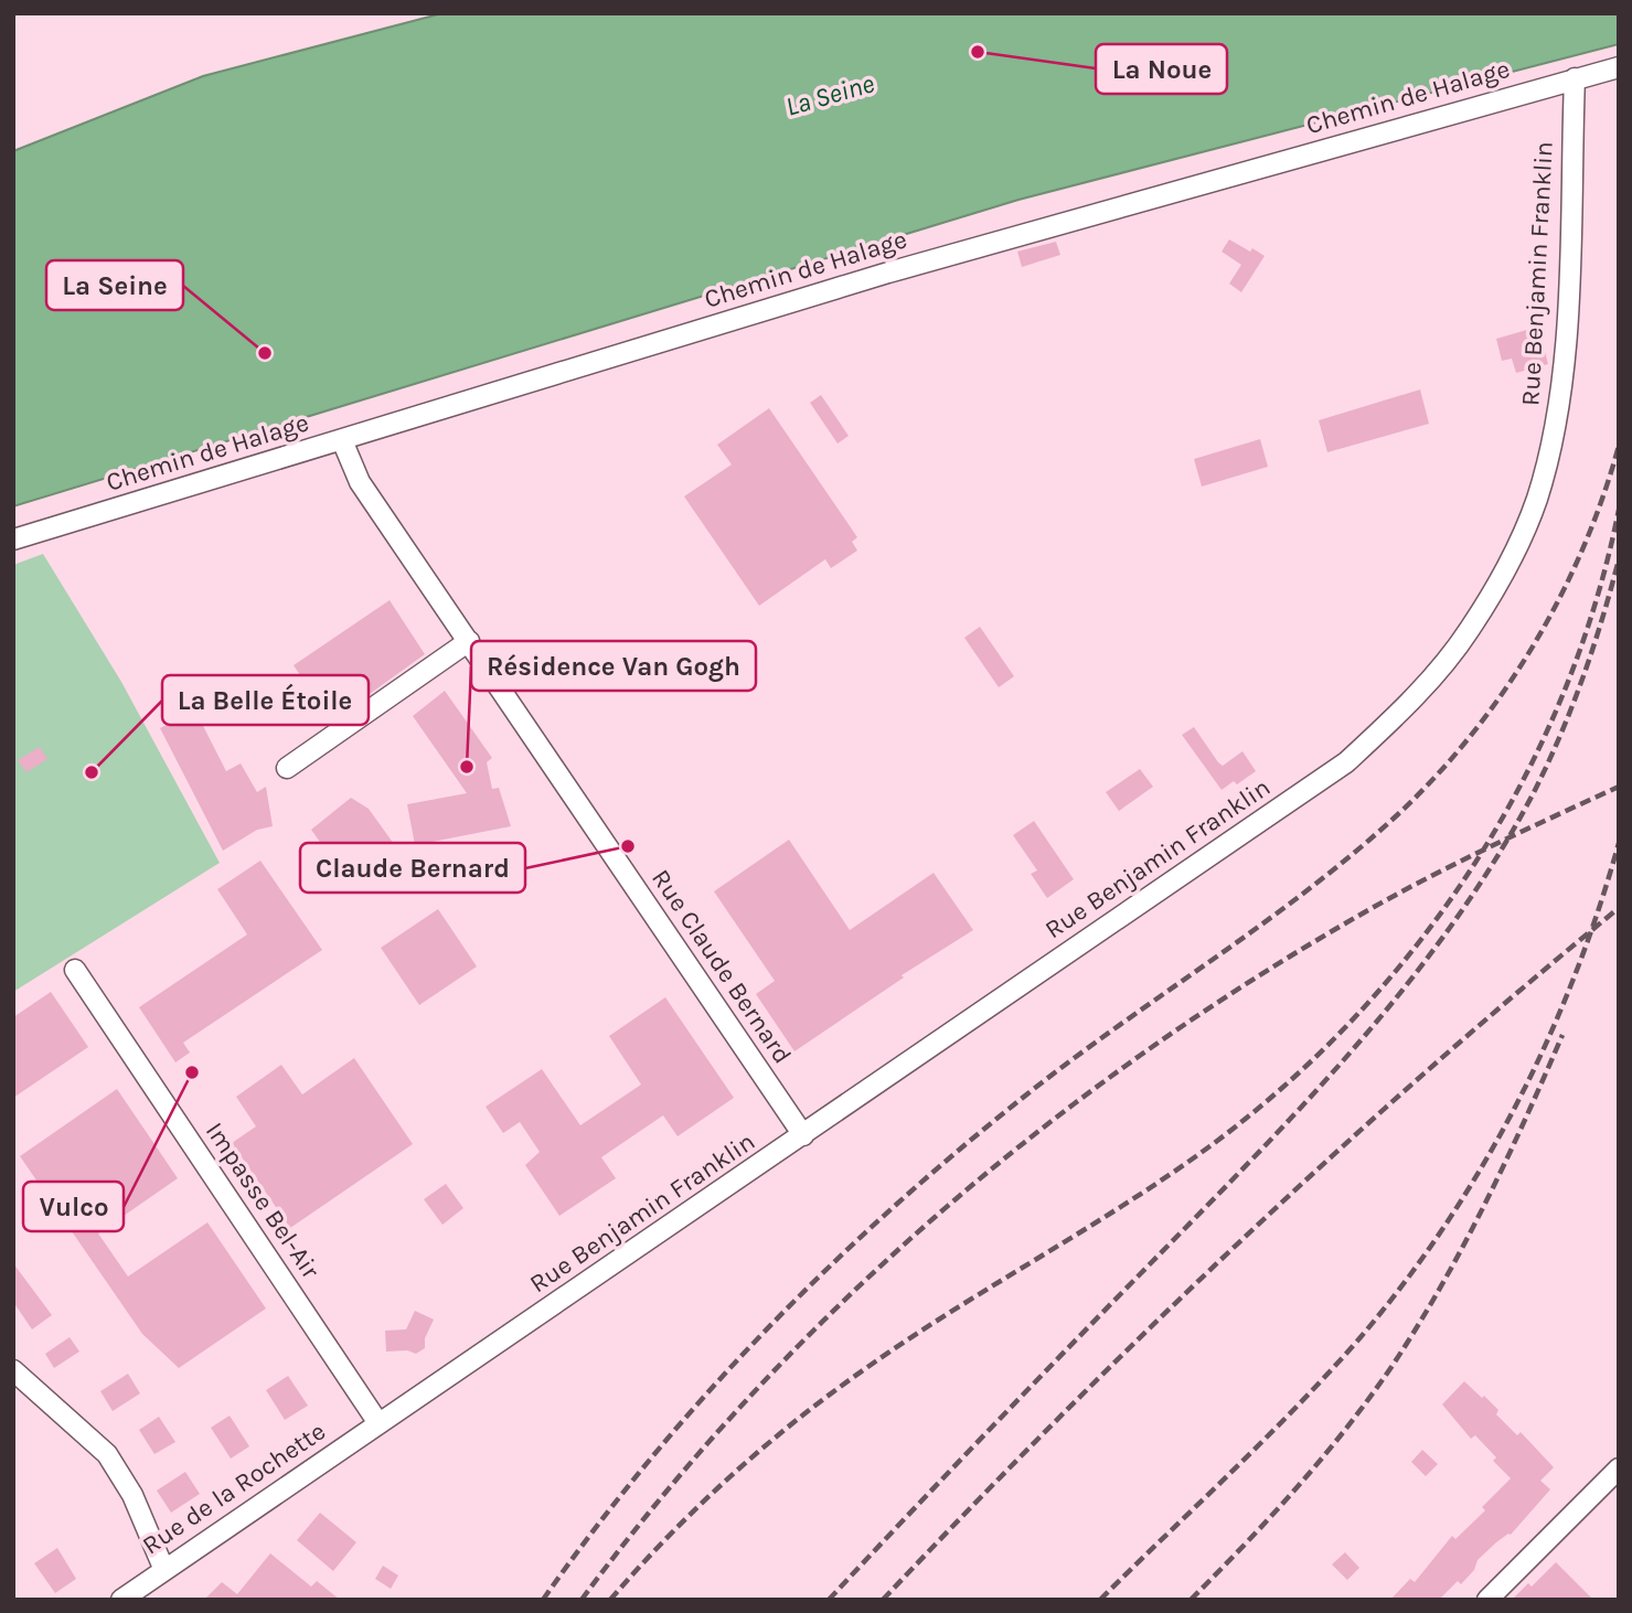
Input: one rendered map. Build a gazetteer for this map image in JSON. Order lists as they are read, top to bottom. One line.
{"streets":{"street":["Chemin de Halage","Rue Benjamin Franklin","Rue Claude Bernard","Impasse Bel-Air","Rue de la Rochette"]},"crossings":[["Chemin de Halage","Rue Benjamin Franklin"],["Chemin de Halage","Rue Claude Bernard"],["Rue Benjamin Franklin","Rue Claude Bernard"],["Rue Benjamin Franklin","Impasse Bel-Air"],["Rue Benjamin Franklin","Rue de la Rochette"],["Impasse Bel-Air","Rue de la Rochette"]],"water":["La Seine"],"places":["La Noue","La Seine","Résidence Van Gogh","La Belle Étoile","Claude Bernard","Vulco"]}
